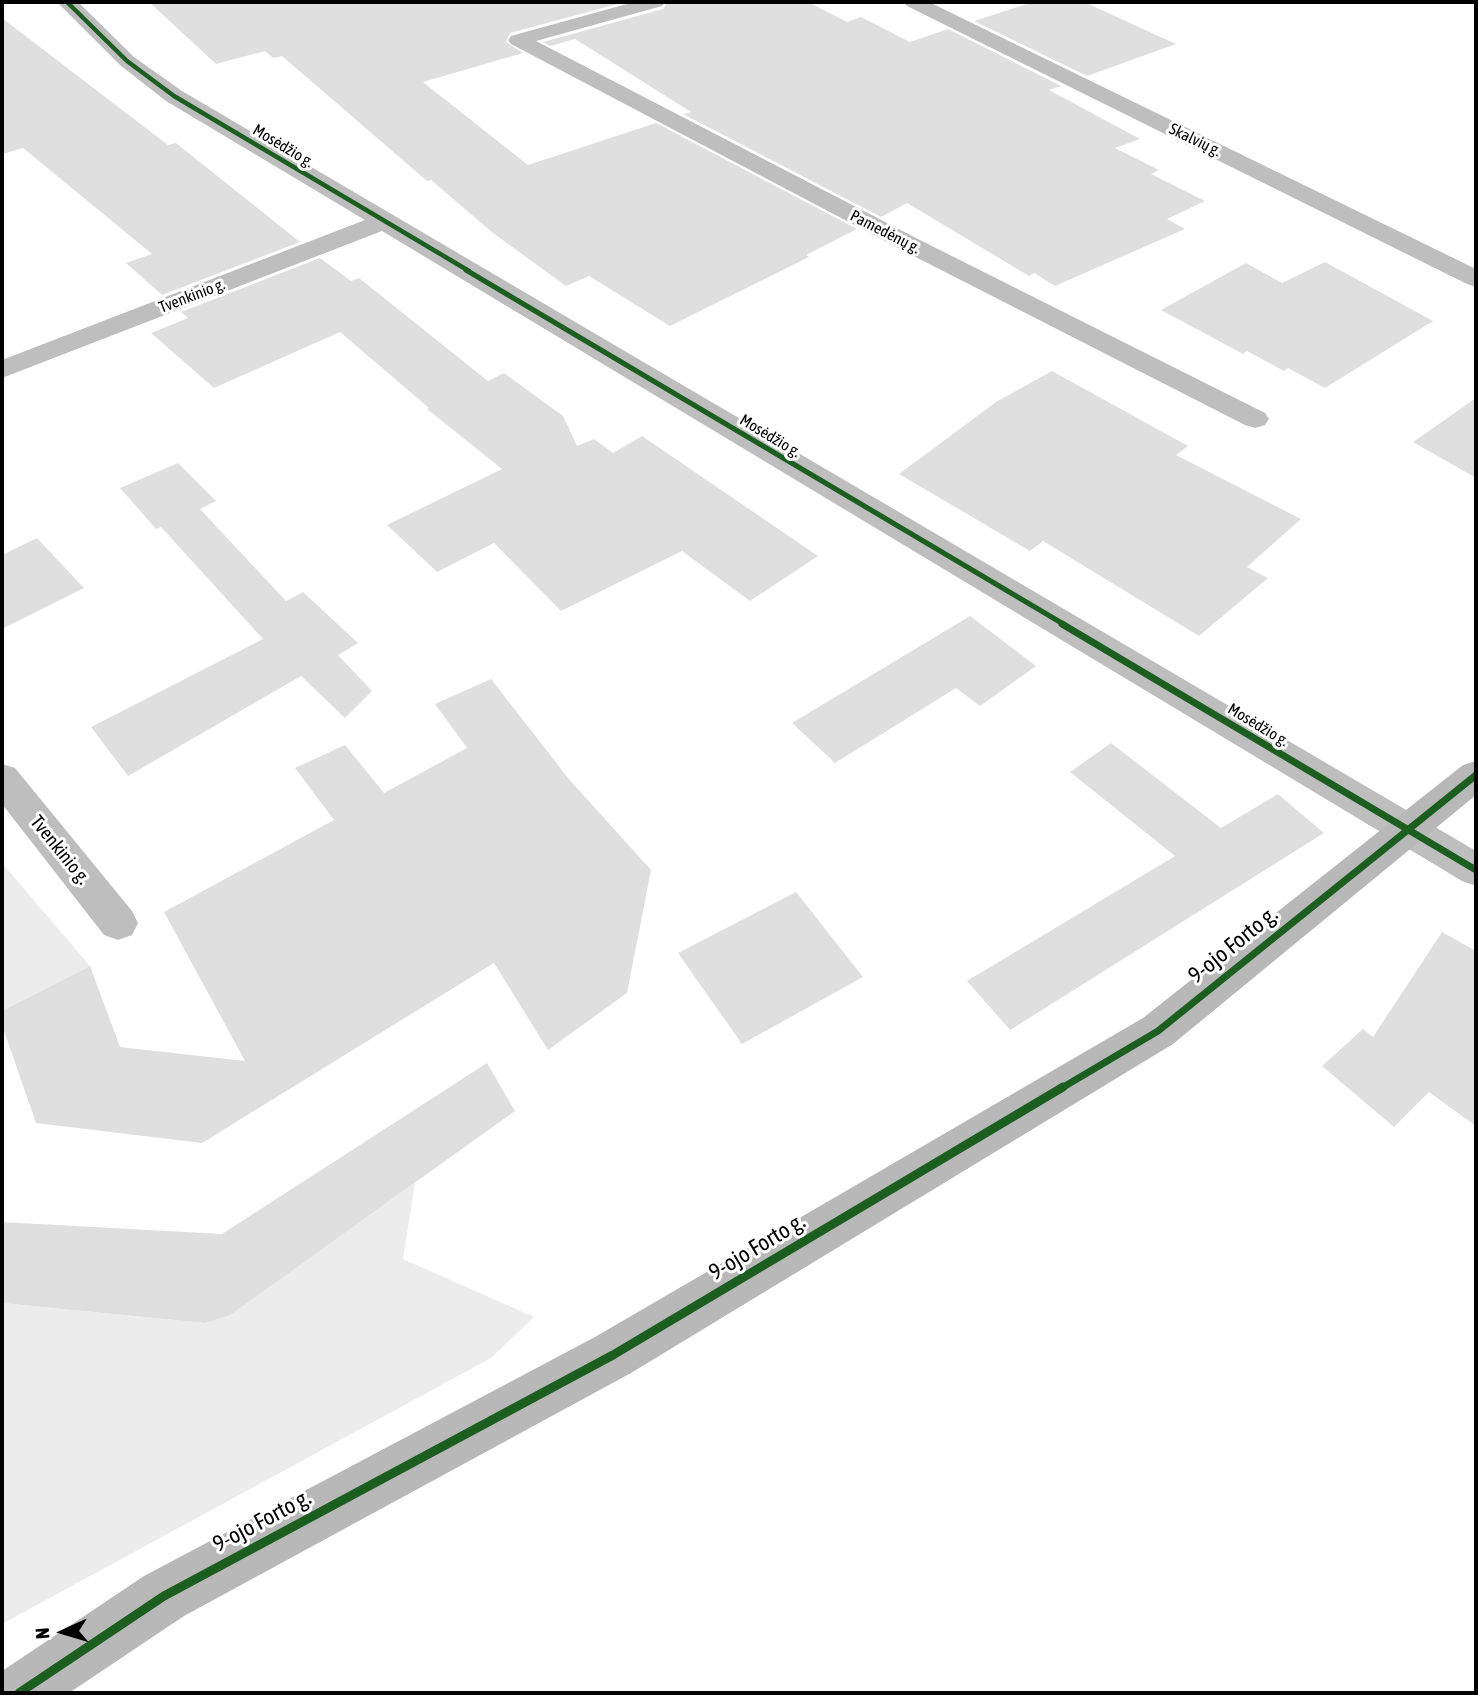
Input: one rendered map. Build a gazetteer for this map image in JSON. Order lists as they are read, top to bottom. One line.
{"streets":{"street":["Skalvių g.","Mosėdžio g.","Pamedėnų g.","Tvenkinio g.","9-ojo Forto g."]},"crossings":[["Mosėdžio g.","Tvenkinio g."],["Mosėdžio g.","9-ojo Forto g."]],"north":"left"}
